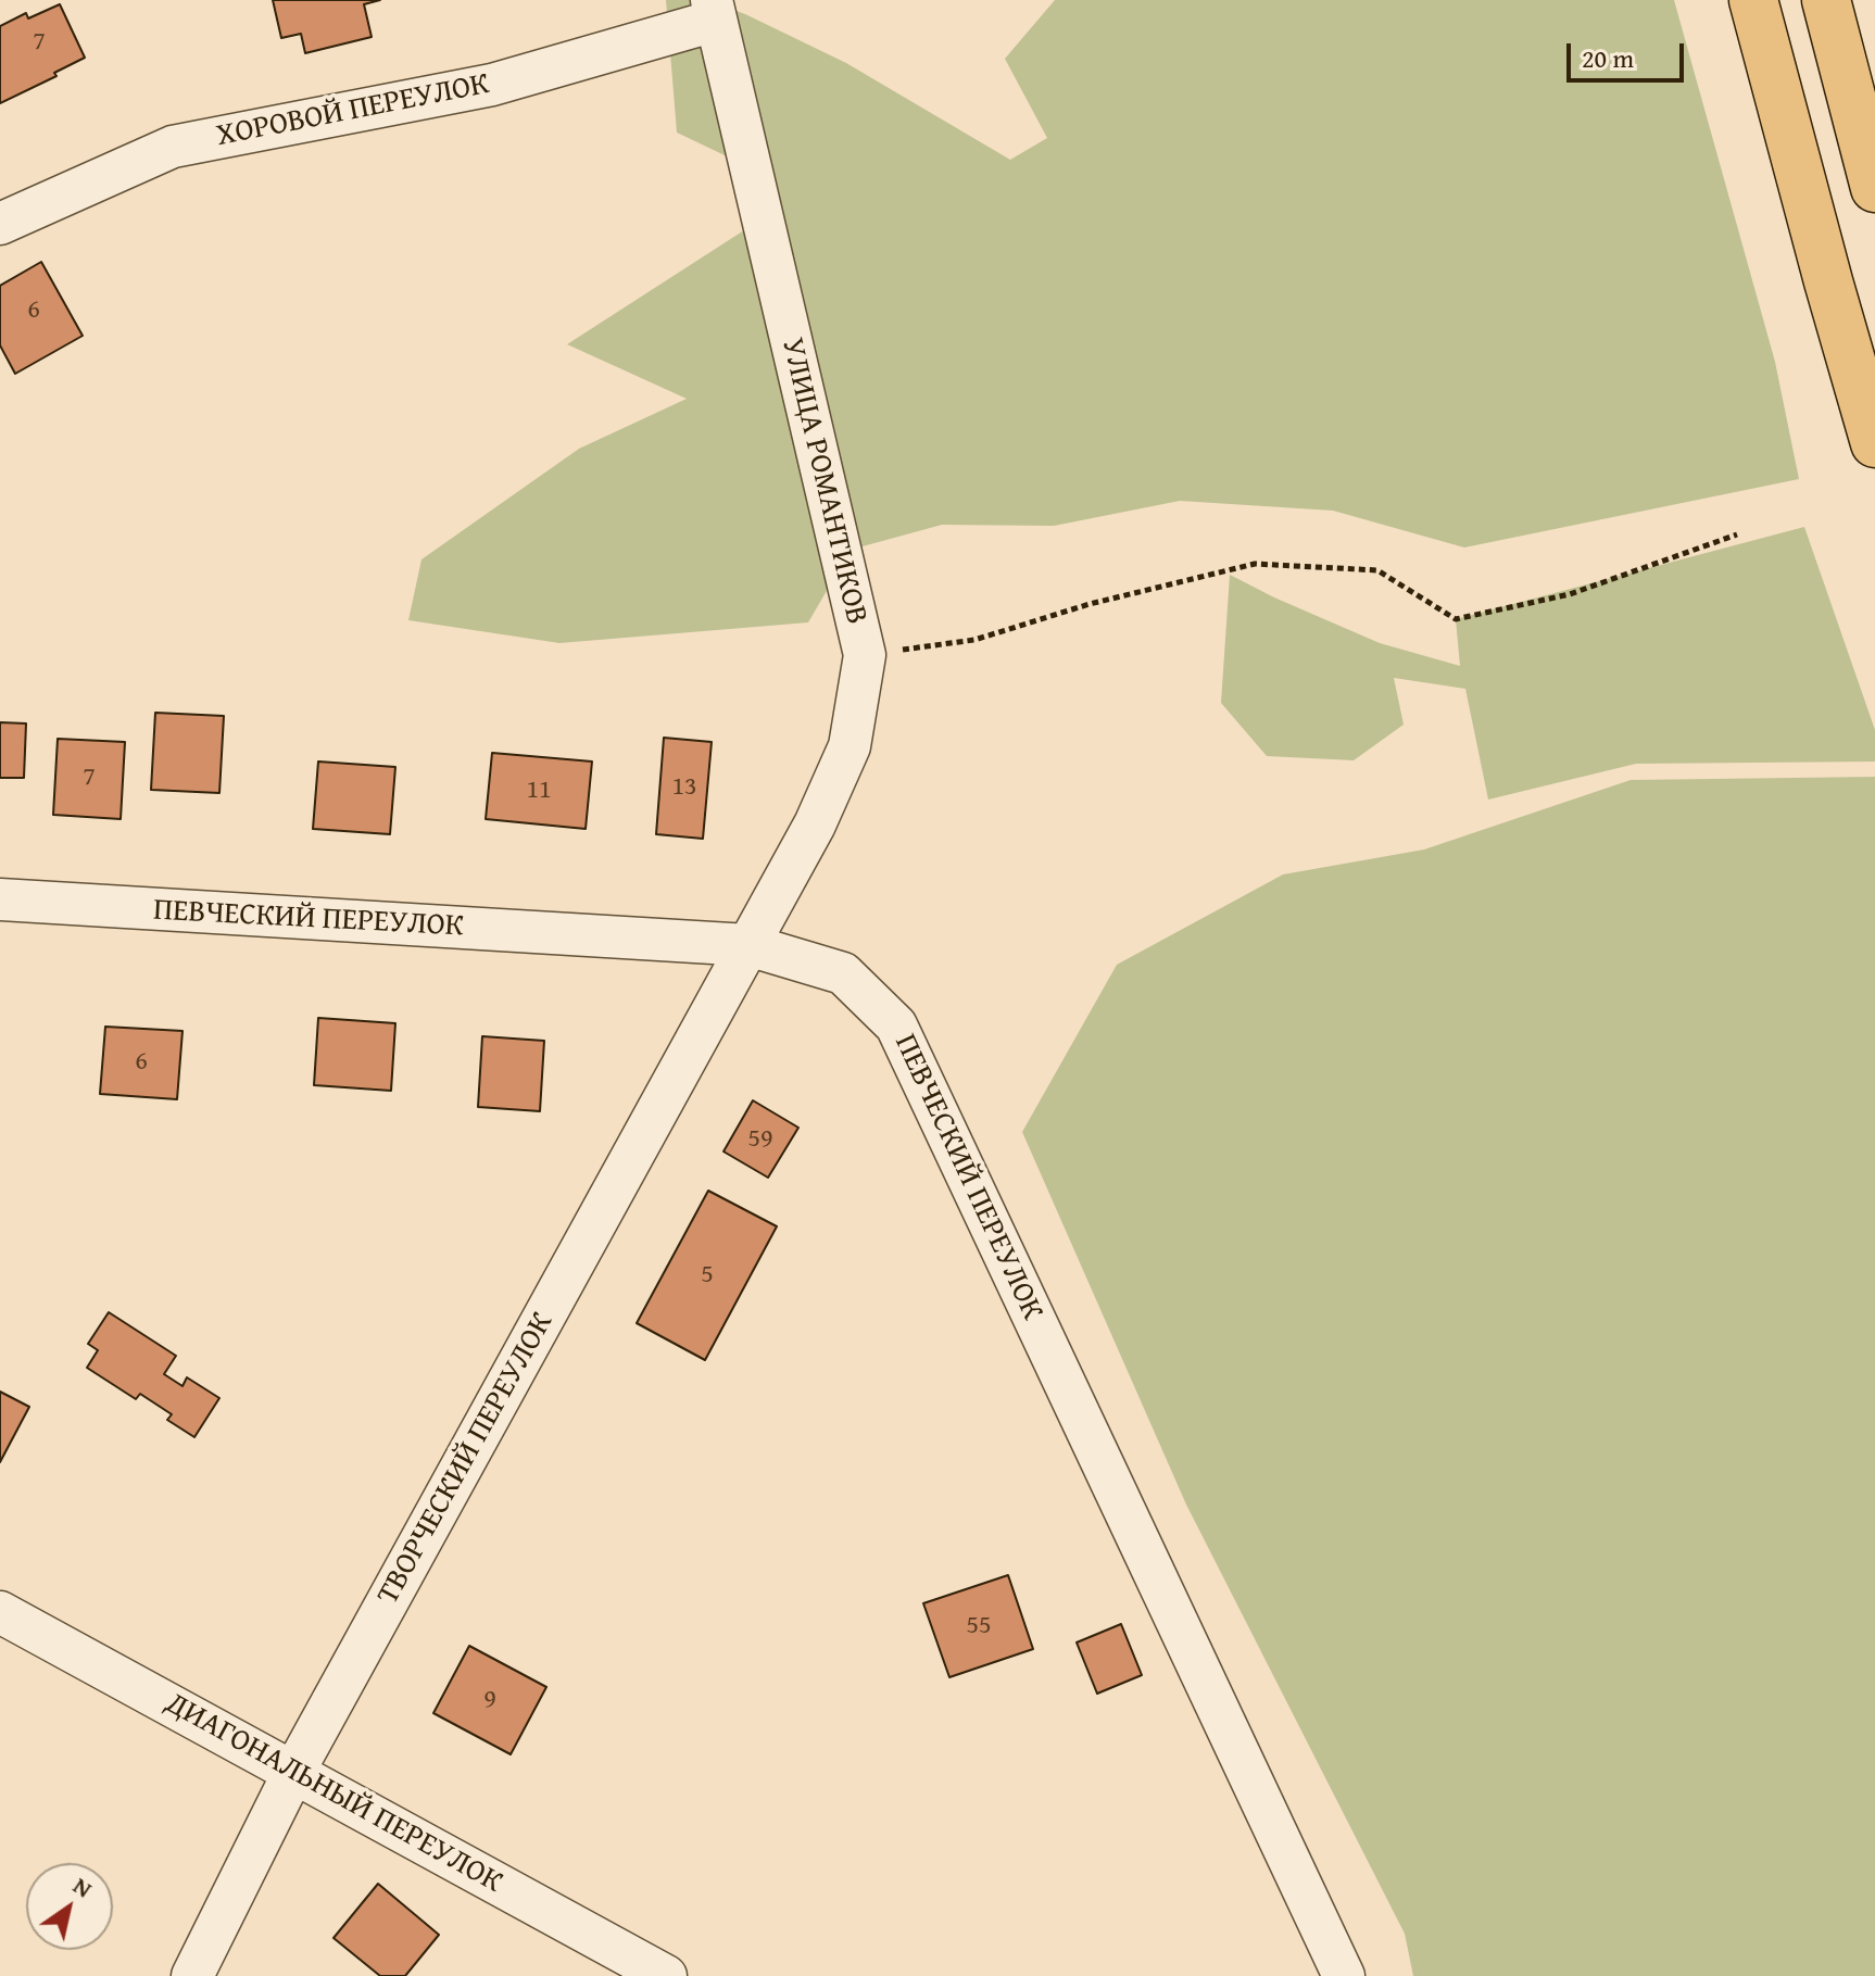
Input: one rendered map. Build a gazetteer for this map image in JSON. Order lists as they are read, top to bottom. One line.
{"streets":{"street":["ХОРОВОЙ ПЕРЕУЛОК","УЛИЦА РОМАНТИКОВ","ПЕВЧЕСКИЙ ПЕРЕУЛОК","ТВОРЧЕСКИЙ ПЕРЕУЛОК","ДИАГОНАЛЬНЫЙ ПЕРЕУЛОК"]},"crossings":[["ХОРОВОЙ ПЕРЕУЛОК","УЛИЦА РОМАНТИКОВ"],["УЛИЦА РОМАНТИКОВ","ПЕВЧЕСКИЙ ПЕРЕУЛОК"],["УЛИЦА РОМАНТИКОВ","ТВОРЧЕСКИЙ ПЕРЕУЛОК"],["ПЕВЧЕСКИЙ ПЕРЕУЛОК","ТВОРЧЕСКИЙ ПЕРЕУЛОК"],["ТВОРЧЕСКИЙ ПЕРЕУЛОК","ДИАГОНАЛЬНЫЙ ПЕРЕУЛОК"]],"house_numbers":["7","6","7","13","11","6","59","5","55","9"],"scale_bar":"20 m","north":"top right"}
